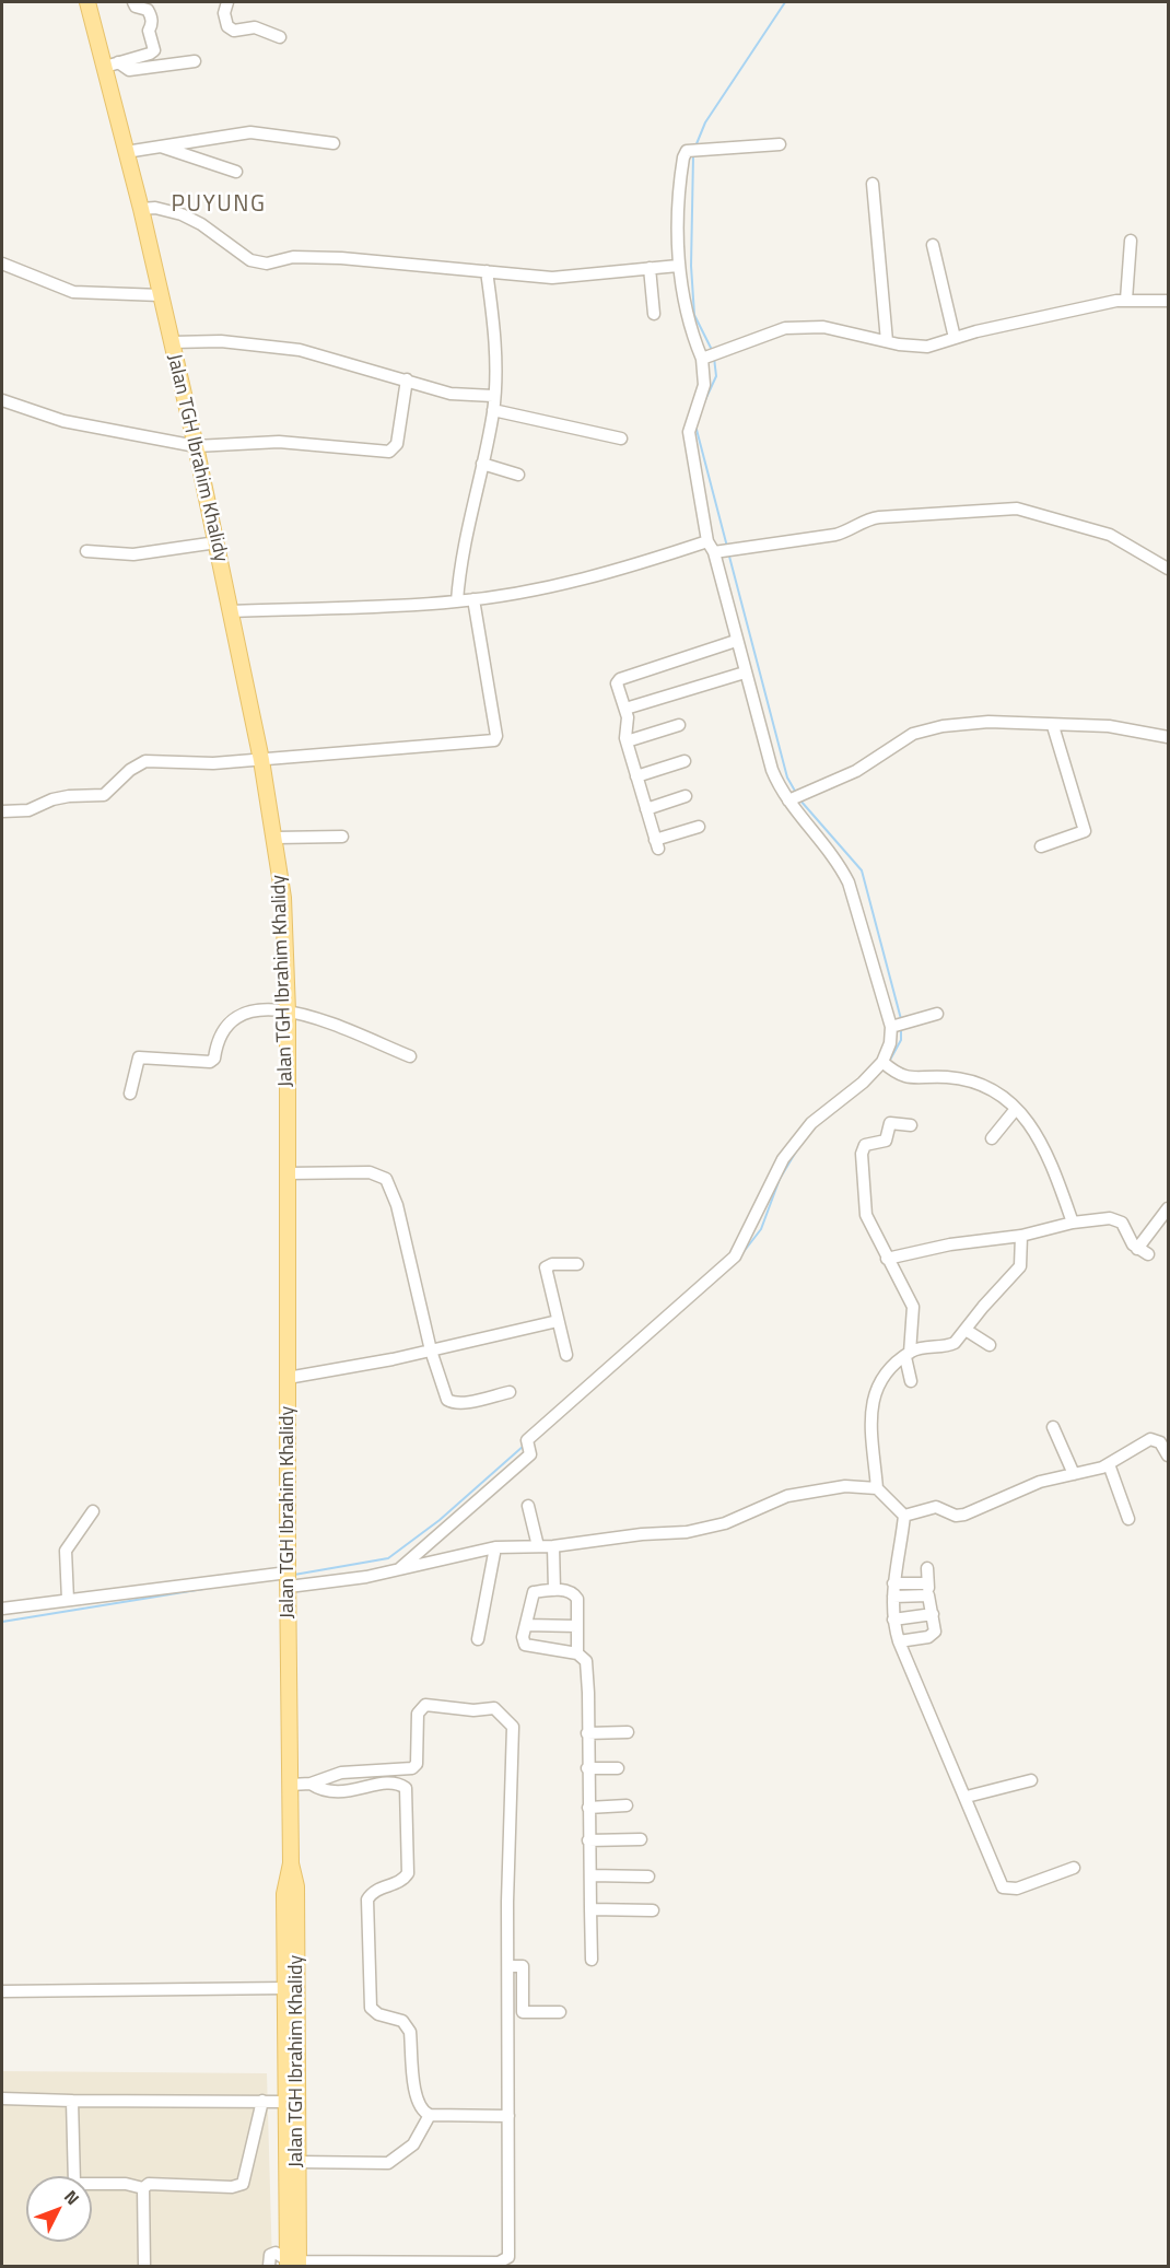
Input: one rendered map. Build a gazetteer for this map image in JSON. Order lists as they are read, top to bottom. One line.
{"streets":{"main road":["Jalan TGH Ibrahim Khalidy"]},"districts":["PUYUNG"],"north":"top right"}
